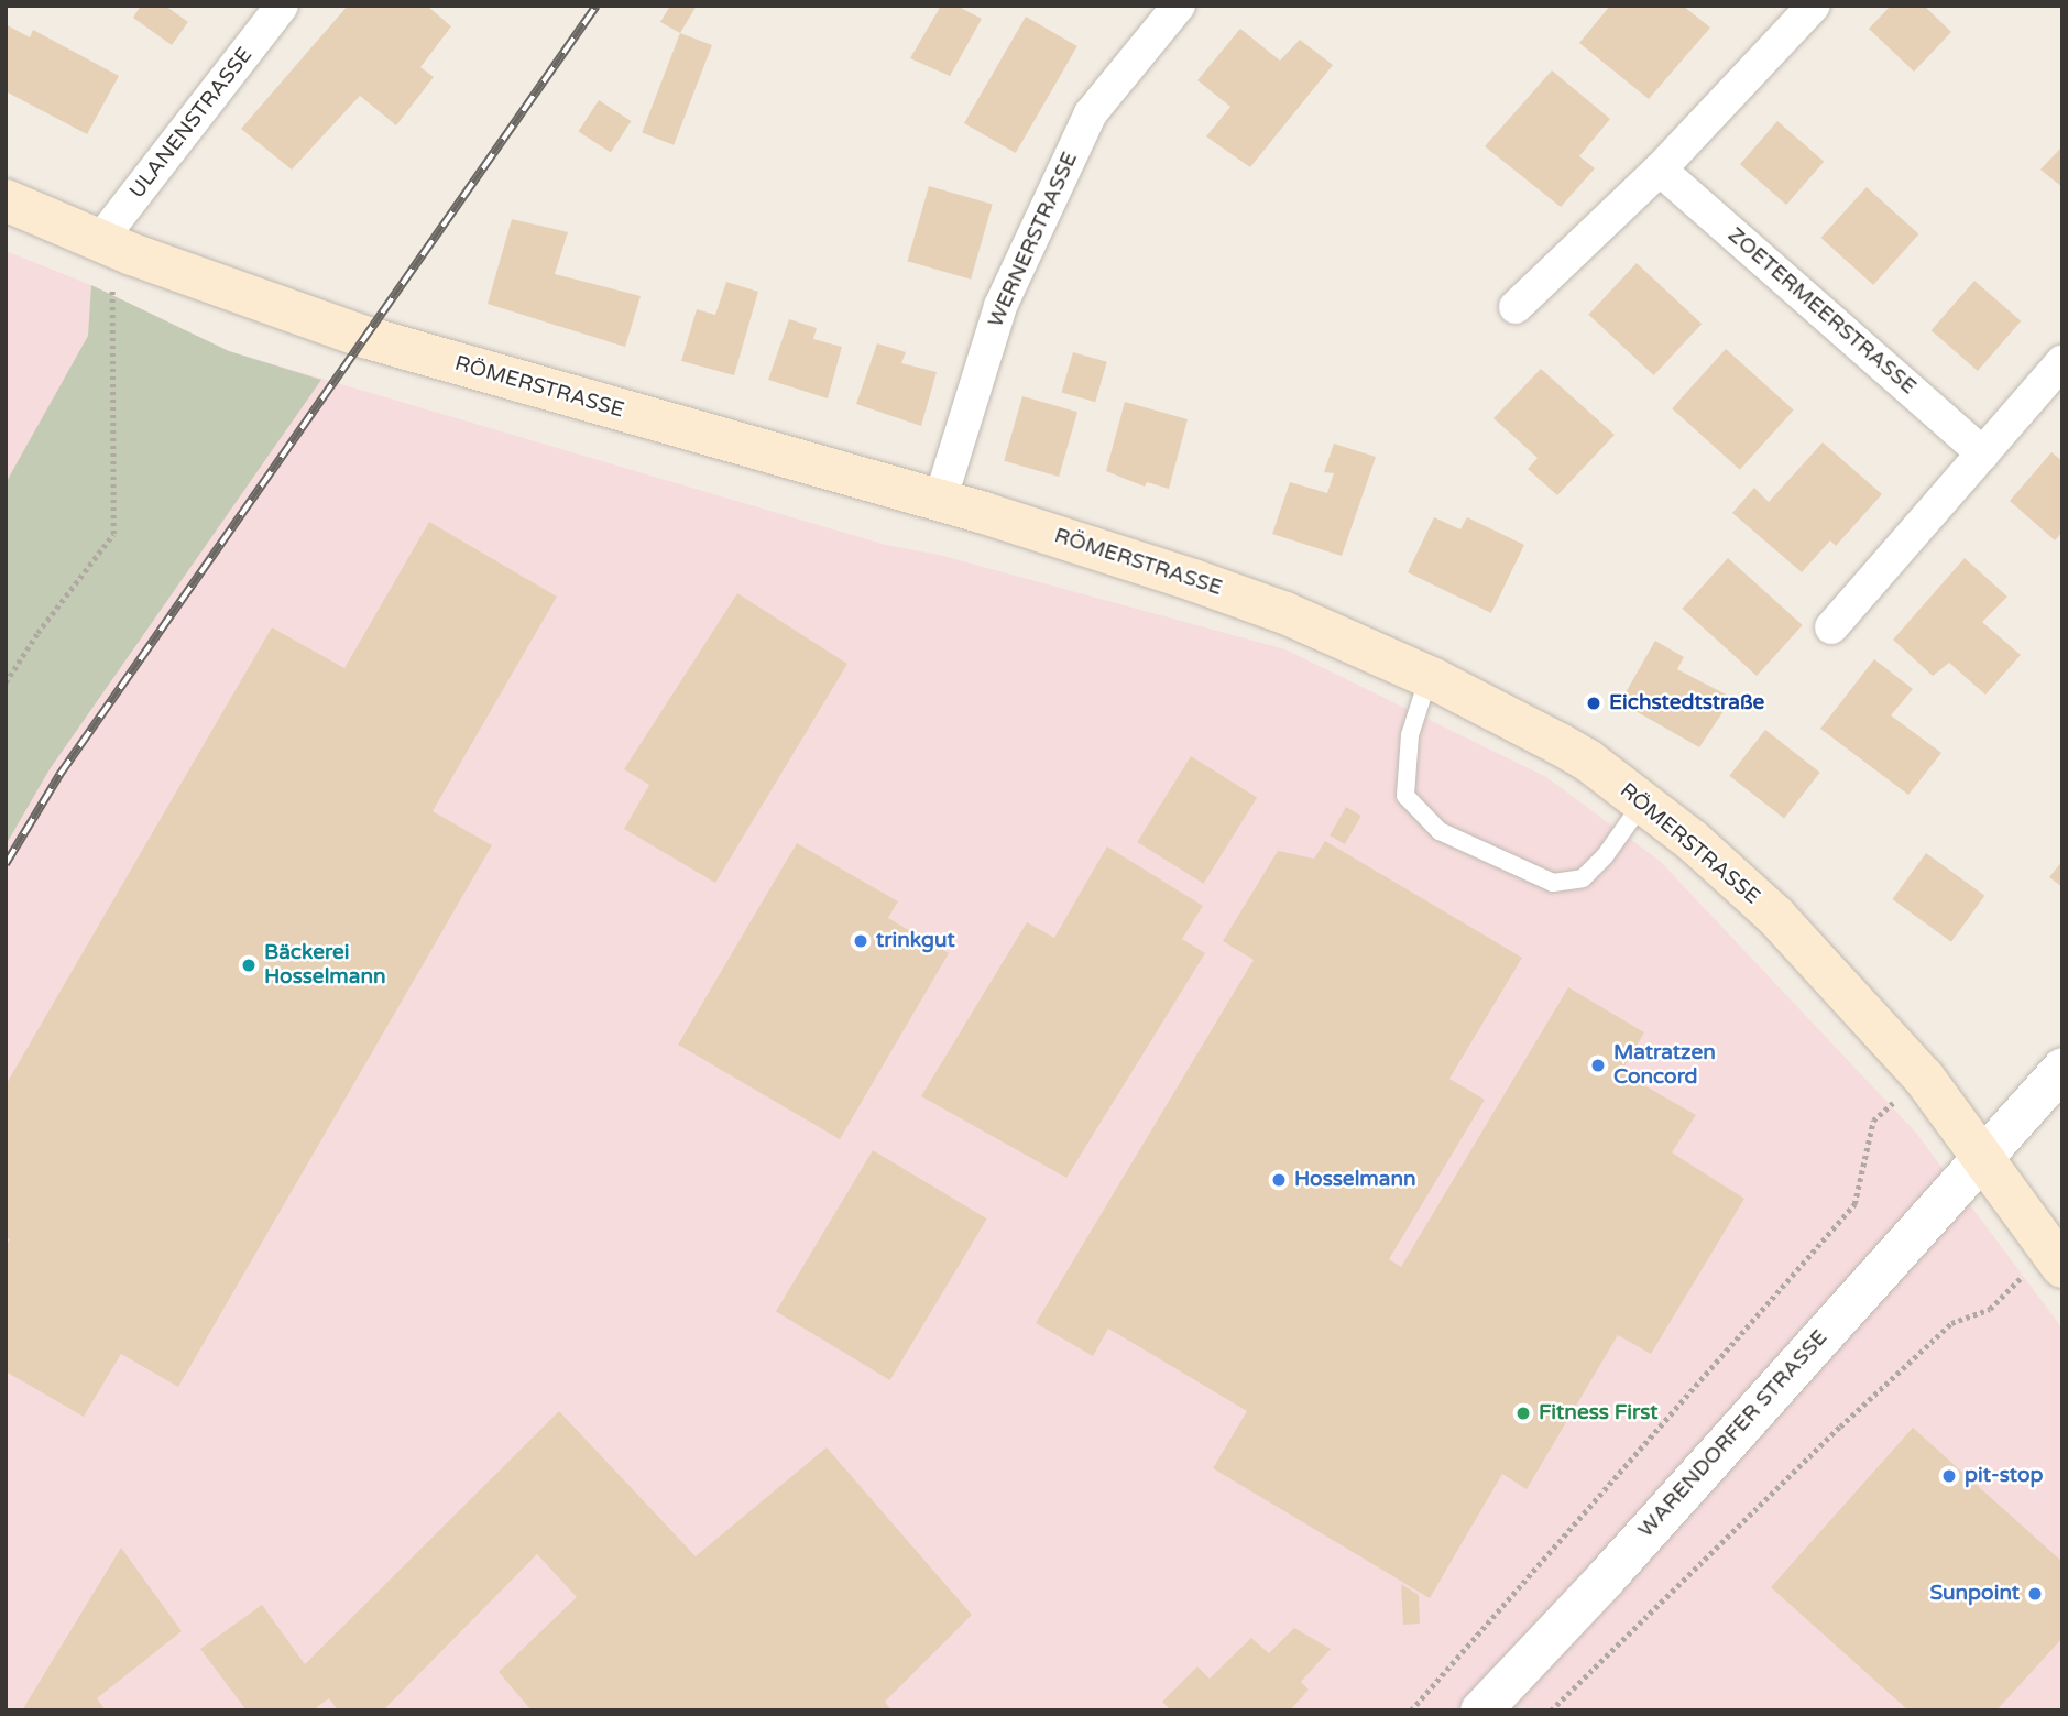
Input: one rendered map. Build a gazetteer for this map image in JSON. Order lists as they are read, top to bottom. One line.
{"streets":{"main road":["RÖMERSTRASSE"],"street":["ULANENSTRASSE","WERNERSTRASSE","ZOETERMEERSTRASSE","WARENDORFER STRASSE"]},"crossings":[["ULANENSTRASSE","RÖMERSTRASSE"],["WERNERSTRASSE","RÖMERSTRASSE"],["RÖMERSTRASSE","WARENDORFER STRASSE"]],"places":["Eichstedtstraße","trinkgut","Bäckerei Hosselmann","Matratzen Concord","Hosselmann","Fitness First","pit-stop","Sunpoint"]}
